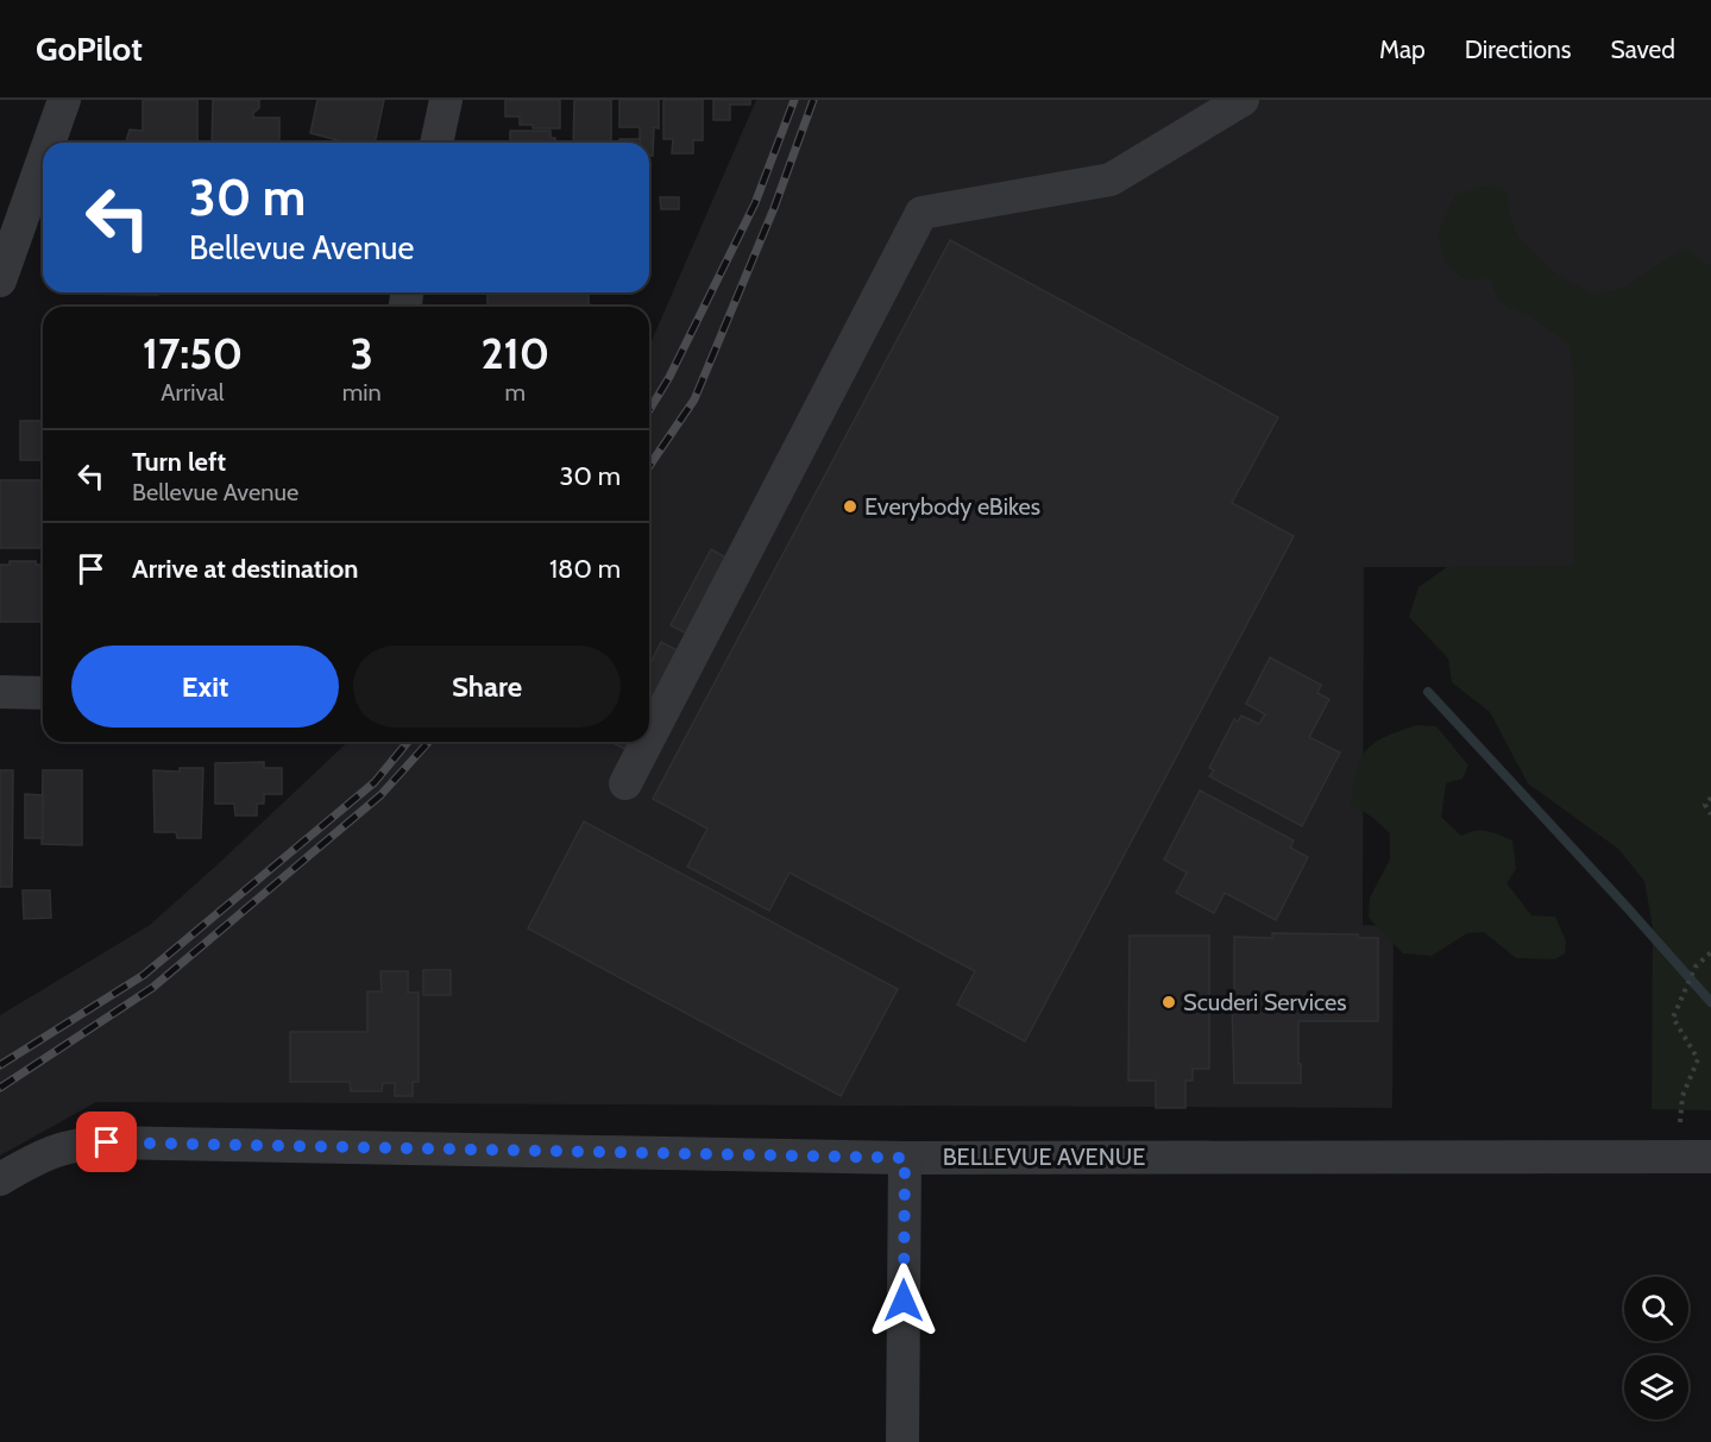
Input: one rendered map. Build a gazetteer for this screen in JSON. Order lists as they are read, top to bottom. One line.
{"streets":{"street":["BELLEVUE AVENUE"]},"places":["Everybody eBikes","Scuderi Services"],"page":{"header":"GoPilot","nav":["Map","Directions","Saved"],"turn":["30 m","Bellevue Avenue"],"eta":["17:50","Arrival","3","min","210","m"],"list":[{"name":"Turn left","note":"Bellevue Avenue","value":"30 m"},{"name":"Arrive at destination","value":"180 m"}],"buttons":["Exit","Share"]}}
